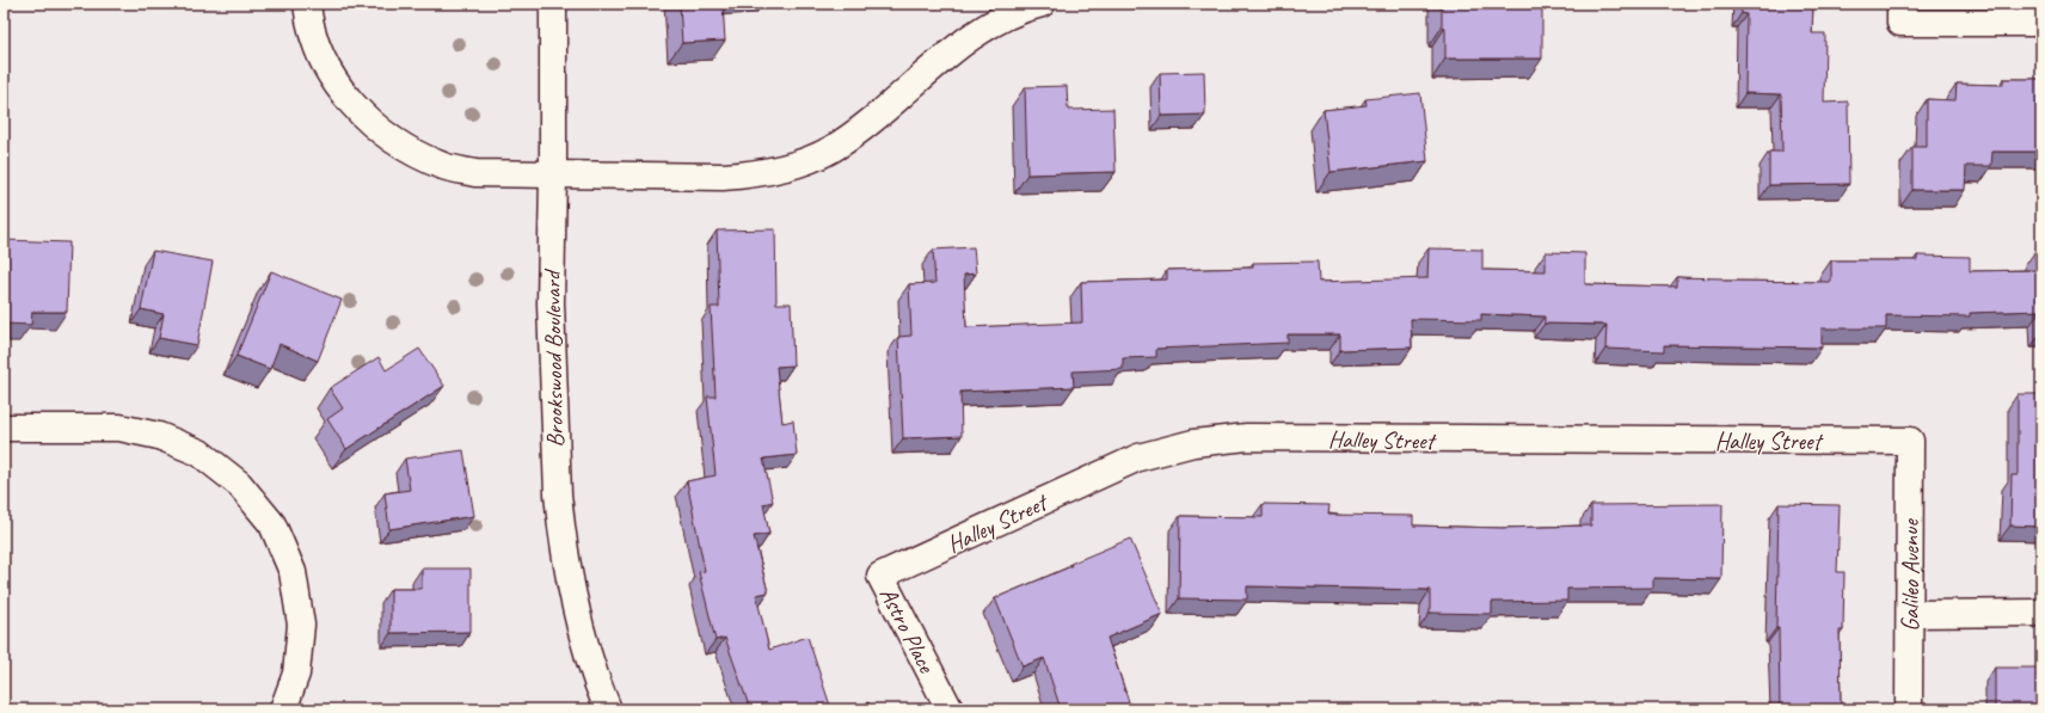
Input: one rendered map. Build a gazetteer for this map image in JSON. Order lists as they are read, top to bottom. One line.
{"streets":{"street":["Brookswood Boulevard","Halley Street","Galileo Avenue","Astro Place"]},"crossings":[["Halley Street","Galileo Avenue"],["Halley Street","Astro Place"]]}
